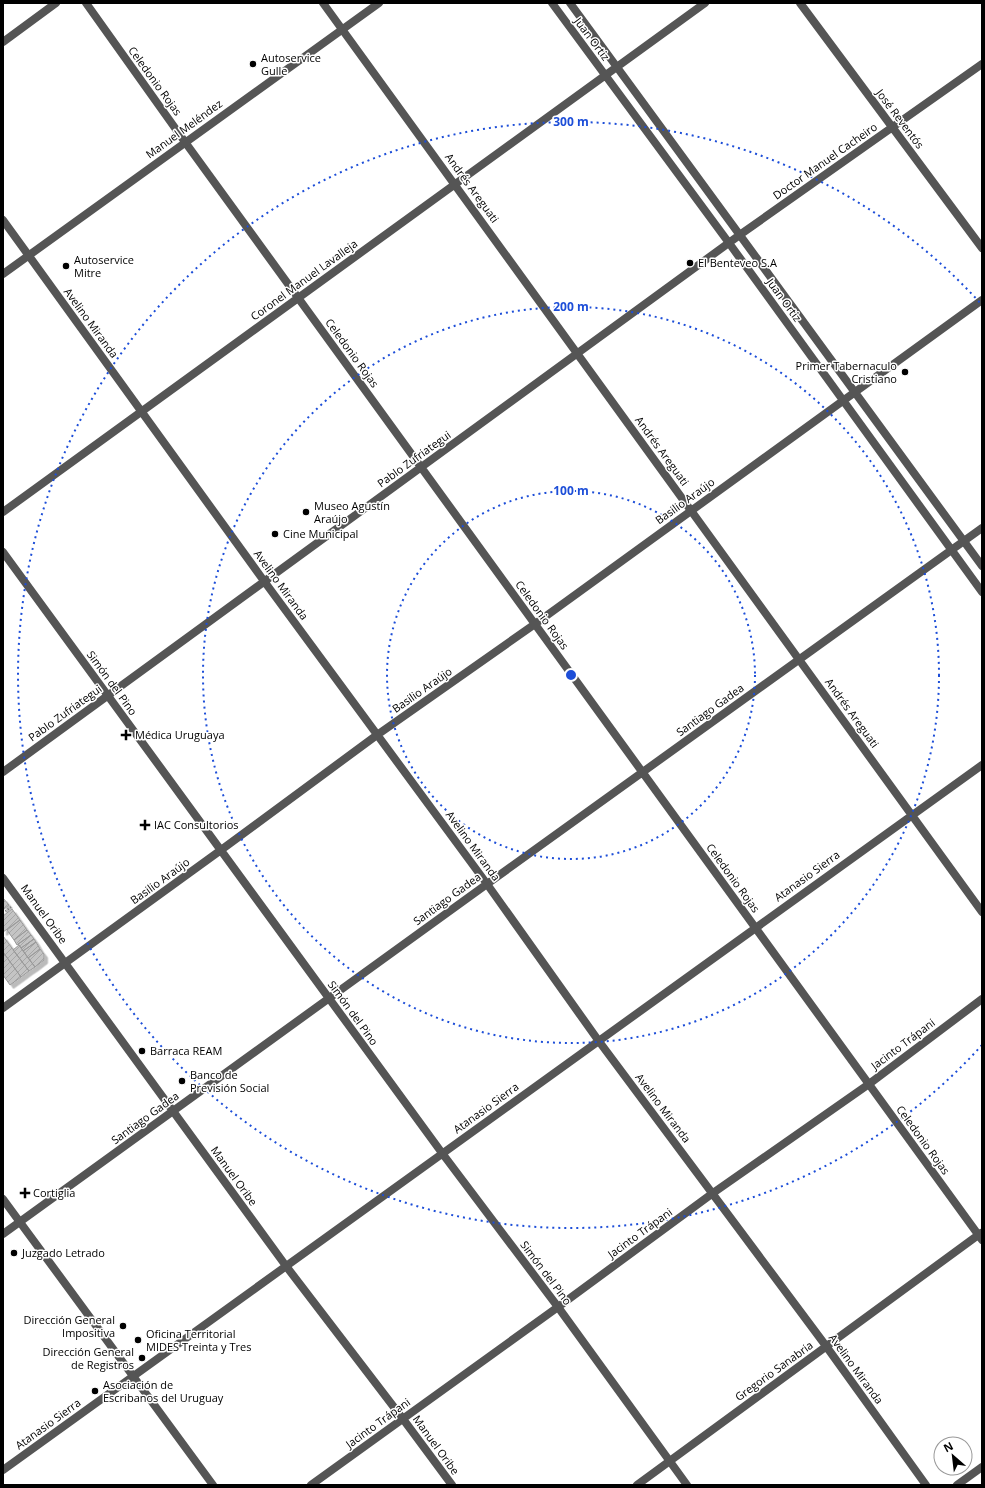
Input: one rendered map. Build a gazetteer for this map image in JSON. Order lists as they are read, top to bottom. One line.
{"streets":{"street":["Juan Ortiz","Celedonio Rojas","José Reventós","Manuel Meléndez","Doctor Manuel Cacheiro","Andrés Areguati","Coronel Manuel Lavalleja","Avelino Miranda","Pablo Zufriategui","Basilio Araújo","Simón del Pino","Santiago Gadea","Atanasio Sierra","Manuel Oribe","Jacinto Trápani","Gregorio Sanabria"]},"crossings":[["Juan Ortiz","Doctor Manuel Cacheiro"],["Juan Ortiz","Coronel Manuel Lavalleja"],["Juan Ortiz","Pablo Zufriategui"],["Juan Ortiz","Basilio Araújo"],["Juan Ortiz","Santiago Gadea"],["Celedonio Rojas","Manuel Meléndez"],["Celedonio Rojas","Coronel Manuel Lavalleja"],["Celedonio Rojas","Pablo Zufriategui"],["Celedonio Rojas","Basilio Araújo"],["Celedonio Rojas","Santiago Gadea"],["Celedonio Rojas","Atanasio Sierra"],["Celedonio Rojas","Jacinto Trápani"],["Celedonio Rojas","Gregorio Sanabria"],["José Reventós","Doctor Manuel Cacheiro"],["Manuel Meléndez","Andrés Areguati"],["Manuel Meléndez","Avelino Miranda"],["Doctor Manuel Cacheiro","Pablo Zufriategui"],["Andrés Areguati","Coronel Manuel Lavalleja"],["Andrés Areguati","Pablo Zufriategui"],["Andrés Areguati","Basilio Araújo"],["Andrés Areguati","Santiago Gadea"],["Andrés Areguati","Atanasio Sierra"],["Coronel Manuel Lavalleja","Avelino Miranda"],["Avelino Miranda","Pablo Zufriategui"],["Avelino Miranda","Basilio Araújo"],["Avelino Miranda","Santiago Gadea"],["Avelino Miranda","Atanasio Sierra"],["Avelino Miranda","Jacinto Trápani"],["Avelino Miranda","Gregorio Sanabria"],["Pablo Zufriategui","Simón del Pino"],["Basilio Araújo","Simón del Pino"],["Basilio Araújo","Manuel Oribe"],["Simón del Pino","Santiago Gadea"],["Simón del Pino","Atanasio Sierra"],["Simón del Pino","Jacinto Trápani"],["Simón del Pino","Gregorio Sanabria"],["Santiago Gadea","Manuel Oribe"],["Atanasio Sierra","Manuel Oribe"],["Manuel Oribe","Jacinto Trápani"]],"places":{"other":["Autoservice Gulle","El Benteveo S.A","Autoservice Mitre","Primer Tabernaculo Cristiano","Museo Agustín Araújo","Cine Municipal","Barraca REAM","Banco de Previsión Social","Juzgado Letrado","Dirección General Impositiva","Oficina Territorial MIDES Treinta y Tres","Dirección General de Registros","Asociación de Escribanos del Uruguay"],"health":["Médica Uruguaya","IAC Consultorios","Cortiglia"]},"north":"top left","rings":["300 m","200 m","100 m"]}
